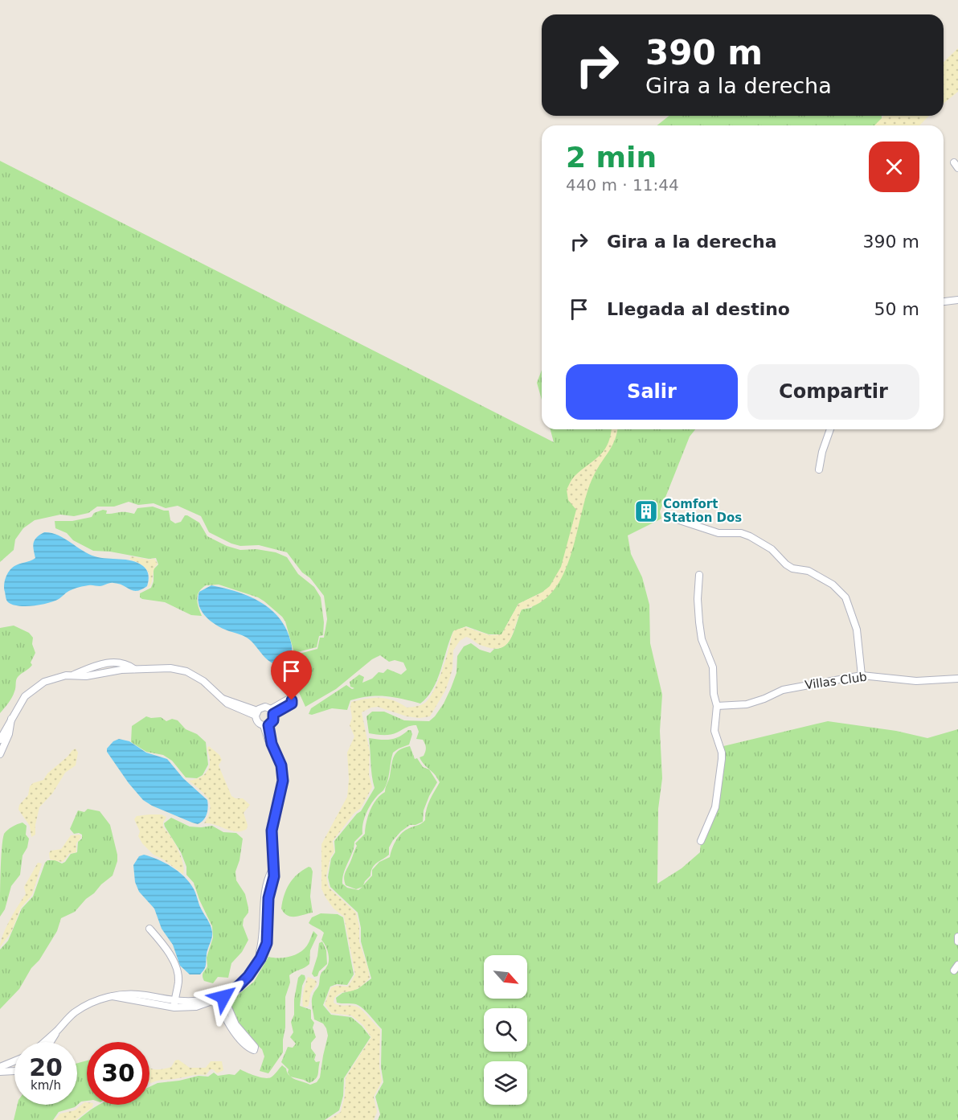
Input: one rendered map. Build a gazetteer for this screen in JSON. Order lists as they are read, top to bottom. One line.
{"streets":{"street":["Villas Club"]},"places":{"building":["Comfort Station Dos"]},"north":"bottom right","page":{"turn":["390 m","Gira a la derecha"],"heading":["2 min","440 m · 11:44"],"list":[{"name":"Gira a la derecha","value":"390 m"},{"name":"Llegada al destino","value":"50 m"}],"buttons":["Salir","Compartir"],"speed":"20 km/h","limit":"30"}}
